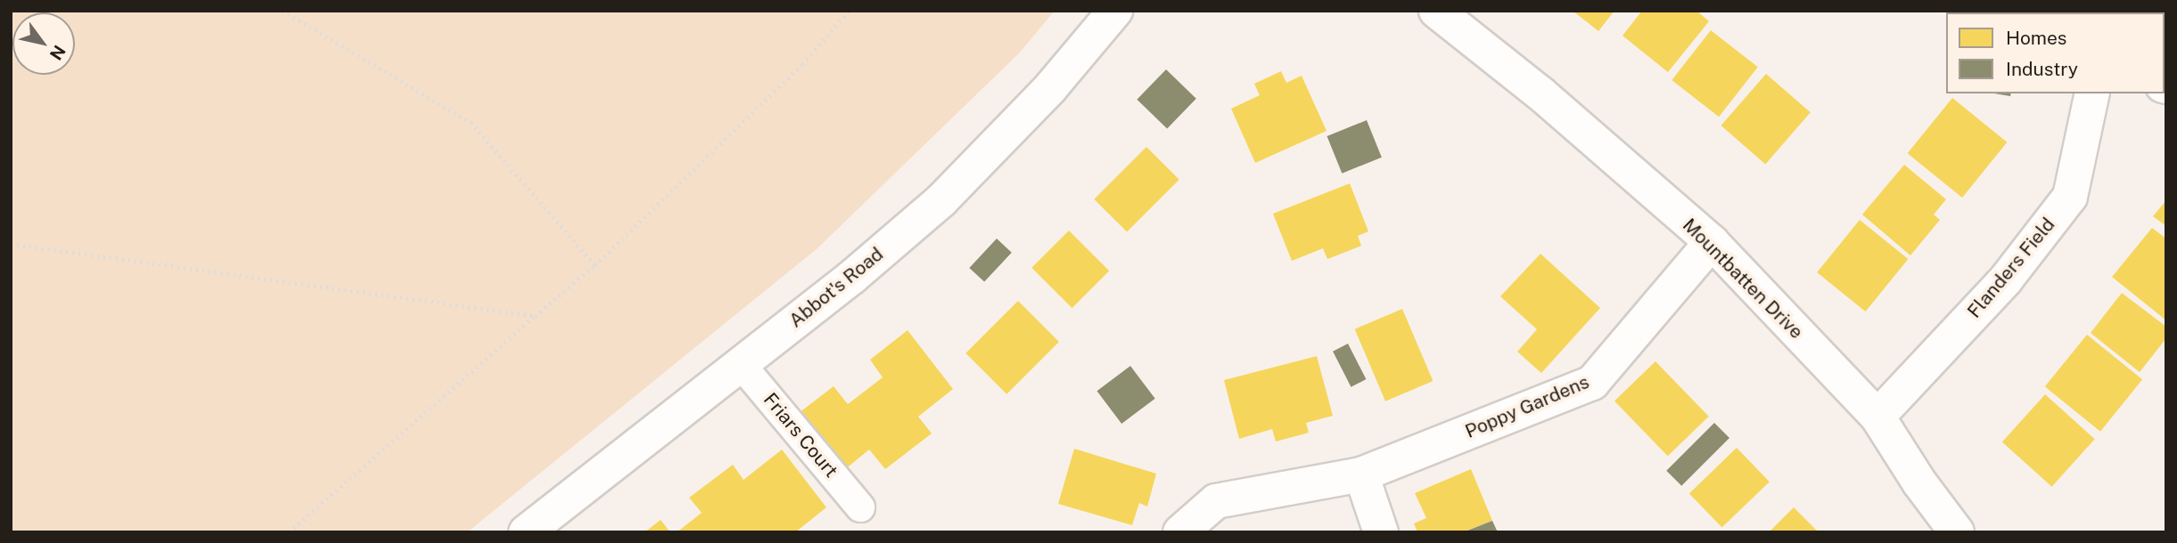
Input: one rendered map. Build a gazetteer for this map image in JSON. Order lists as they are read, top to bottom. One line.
{"streets":{"street":["Flanders Field","Mountbatten Drive","Abbot's Road","Poppy Gardens"],"lane":["Friars Court"]},"crossings":[["Flanders Field","Mountbatten Drive"],["Mountbatten Drive","Poppy Gardens"],["Abbot's Road","Friars Court"]],"legend":["Homes","Industry"],"north":"bottom right"}
